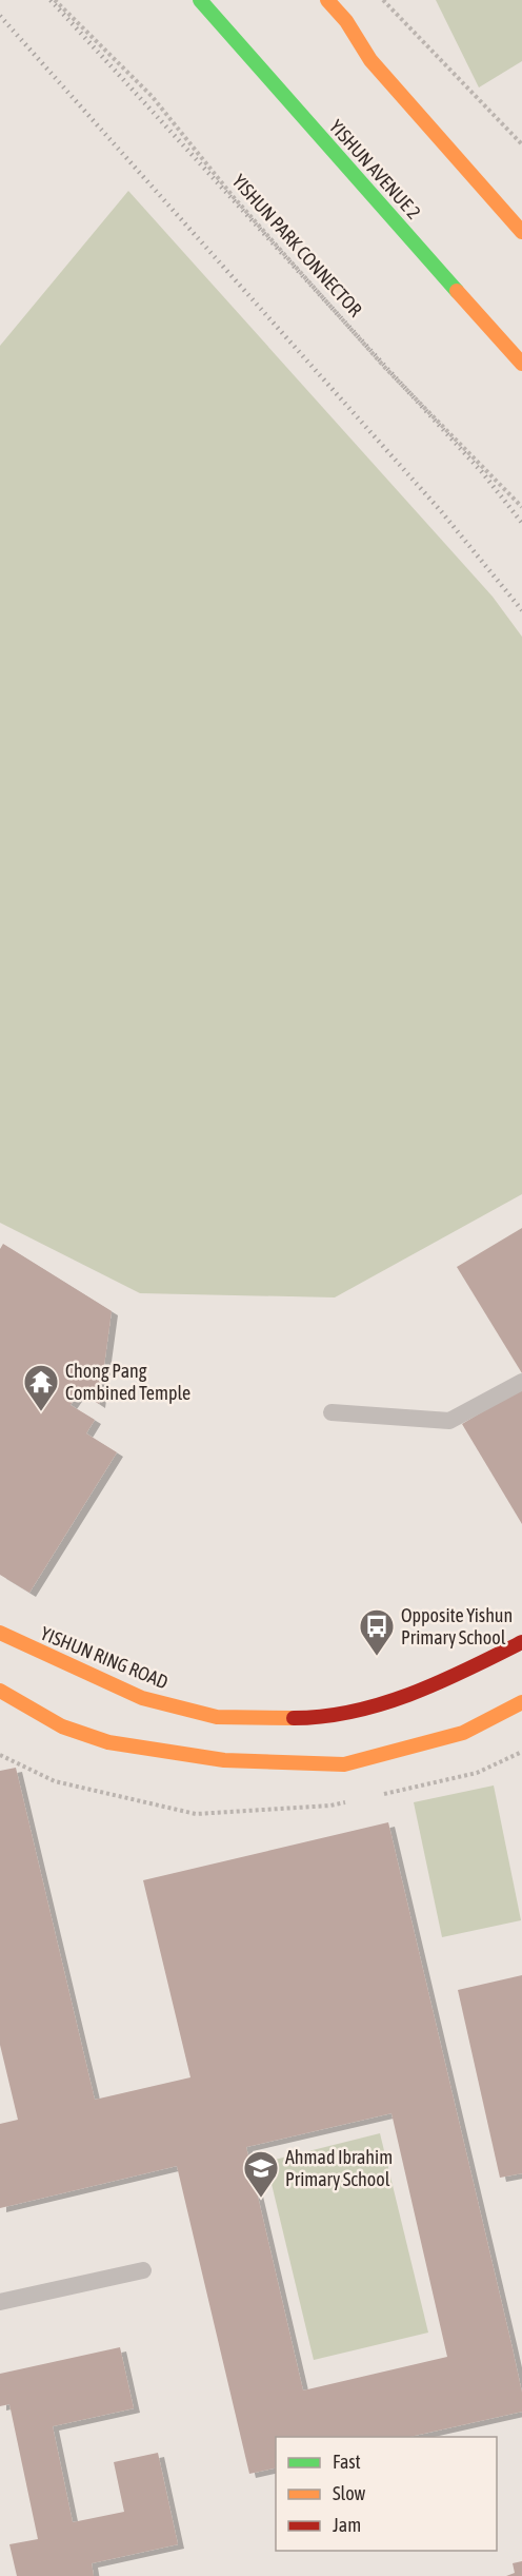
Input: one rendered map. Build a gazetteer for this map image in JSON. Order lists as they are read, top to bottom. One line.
{"streets":{"main road":["YISHUN AVENUE 2","YISHUN RING ROAD"],"path":["YISHUN PARK CONNECTOR"]},"places":{"temple":["Chong Pang Combined Temple"],"bus stop":["Opposite Yishun Primary School"],"school or university":["Ahmad Ibrahim Primary School"]},"legend":["Fast","Slow","Jam"]}
